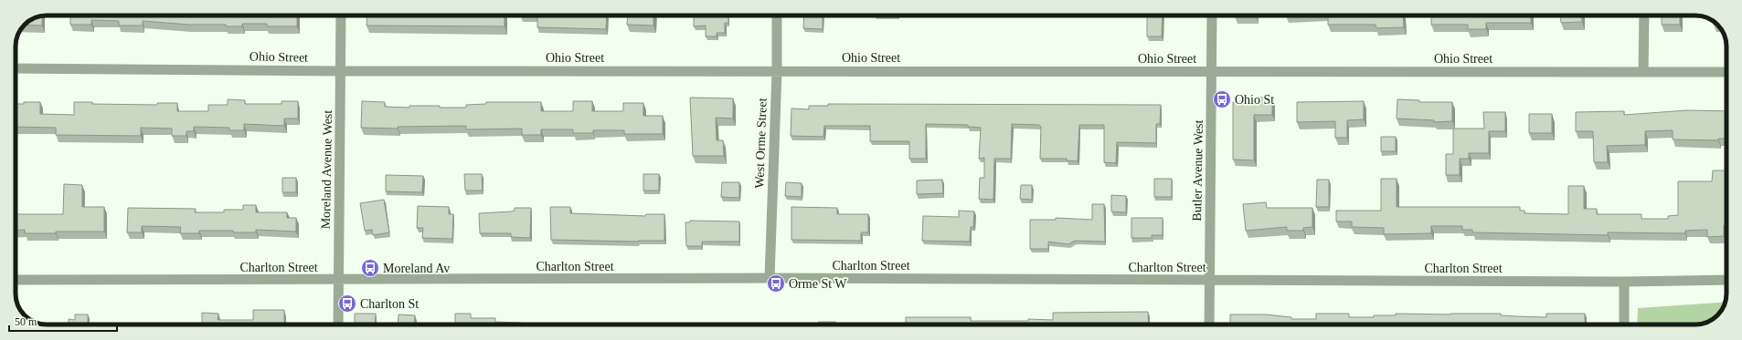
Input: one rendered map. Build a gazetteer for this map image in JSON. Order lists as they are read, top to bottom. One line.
{"streets":{"street":["Ohio Street","West Orme Street","Moreland Avenue West","Butler Avenue West","Charlton Street"]},"crossings":[["Ohio Street","West Orme Street"],["Ohio Street","Moreland Avenue West"],["Ohio Street","Butler Avenue West"],["West Orme Street","Charlton Street"],["Moreland Avenue West","Charlton Street"],["Butler Avenue West","Charlton Street"]],"places":{"bus stop":["Ohio St","Moreland Av","Orme St W","Charlton St"]},"scale_bar":"50 m"}
